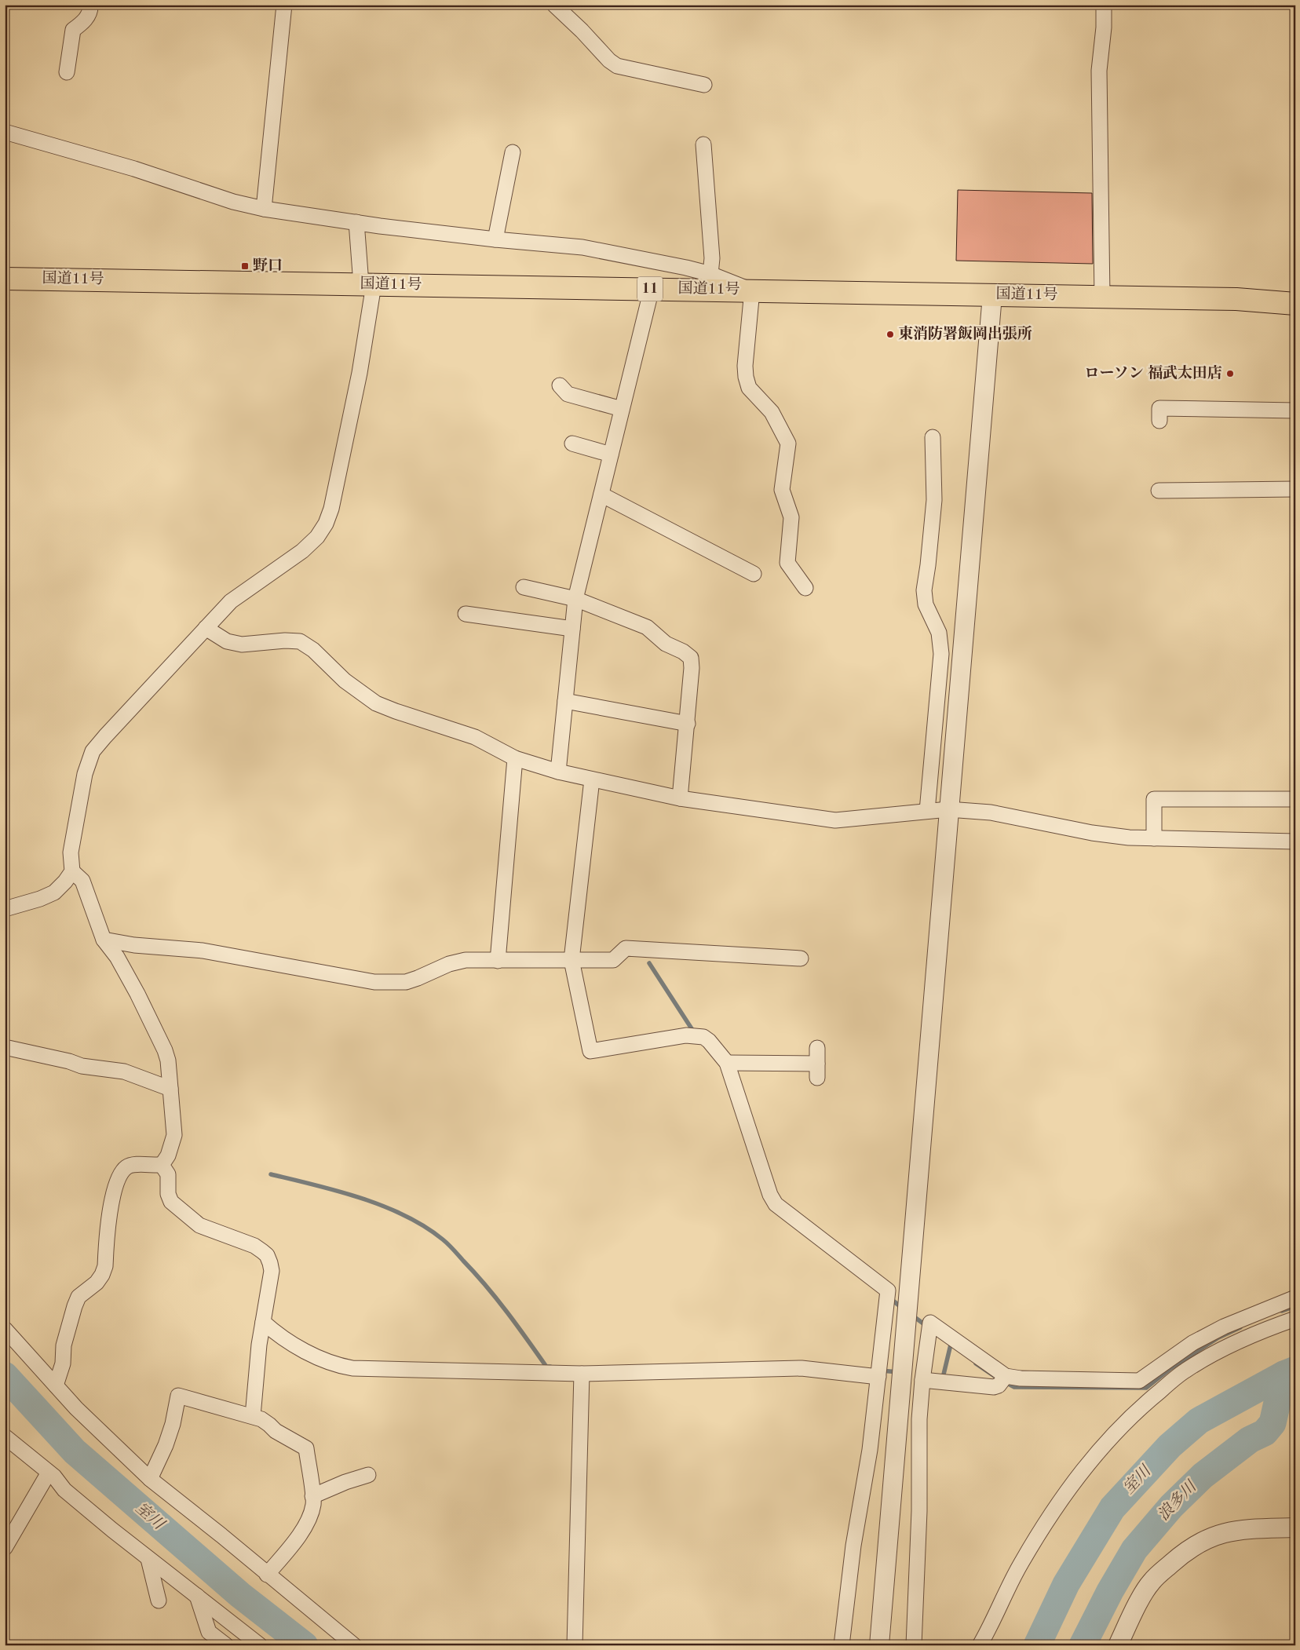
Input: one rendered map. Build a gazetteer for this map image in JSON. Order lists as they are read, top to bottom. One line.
{"streets":{"highway":["国道11号","11"]},"water":["室川","浪多川"],"places":{"transit":["野口"],"other":["東消防署飯岡出張所","ローソン 福武太田店"]}}
